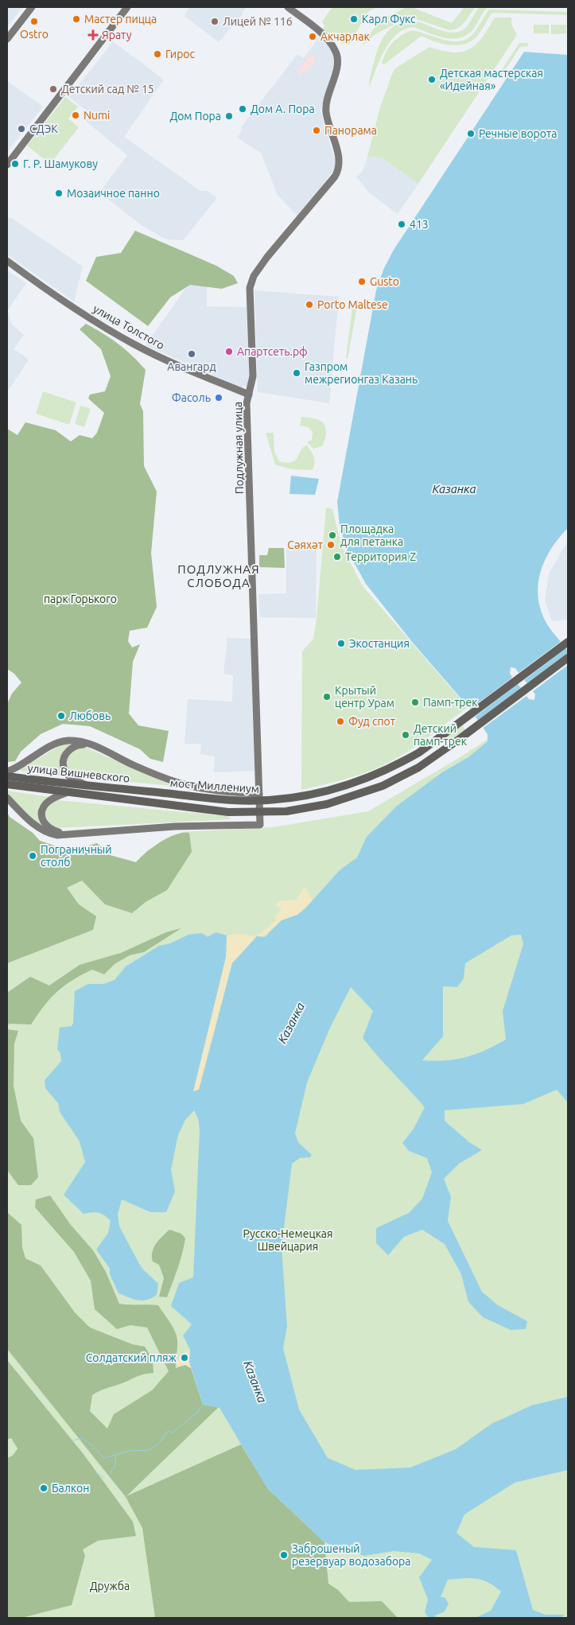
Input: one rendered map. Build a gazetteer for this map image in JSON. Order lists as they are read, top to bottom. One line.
{"streets":{"main road":["улица Вишневского","мост Миллениум"],"street":["улица Толстого","Подлужная улица"]},"crossings":[["улица Толстого","Подлужная улица"],["улица Вишневского","мост Миллениум"]],"districts":["ПОДЛУЖНАЯ СЛОБОДА"],"water":["Казанка"],"parks":["парк Горького","Русско-Немецкая Швейцария","Дружба"],"places":{"other":["Мастер пицца","Карл Фукс","Ostro","Лицей № 116","Акчарлак","Гирос","Детская мастерская «Идейная»","Детский сад № 15","Дом А. Пора","Numi","Дом Пора","СДЭК","Панорама","Речные ворота","Г. Р. Шамукову","Мозаичное панно","413","Gusto","Porto Maltese","Апартсеть.рф","Авангард","Газпром межрегионгаз Казань","Фасоль","Площадка для петанка","Сәяхәт","Территория Z","Экостанция","Крытый центр Урам","Памп-трек","Любовь","Фуд спот","Детский памп-трек","Пограничный столб","Солдатский пляж","Балкон","Заброшеный резервуар водозабора"],"health":["Ярату"]}}
